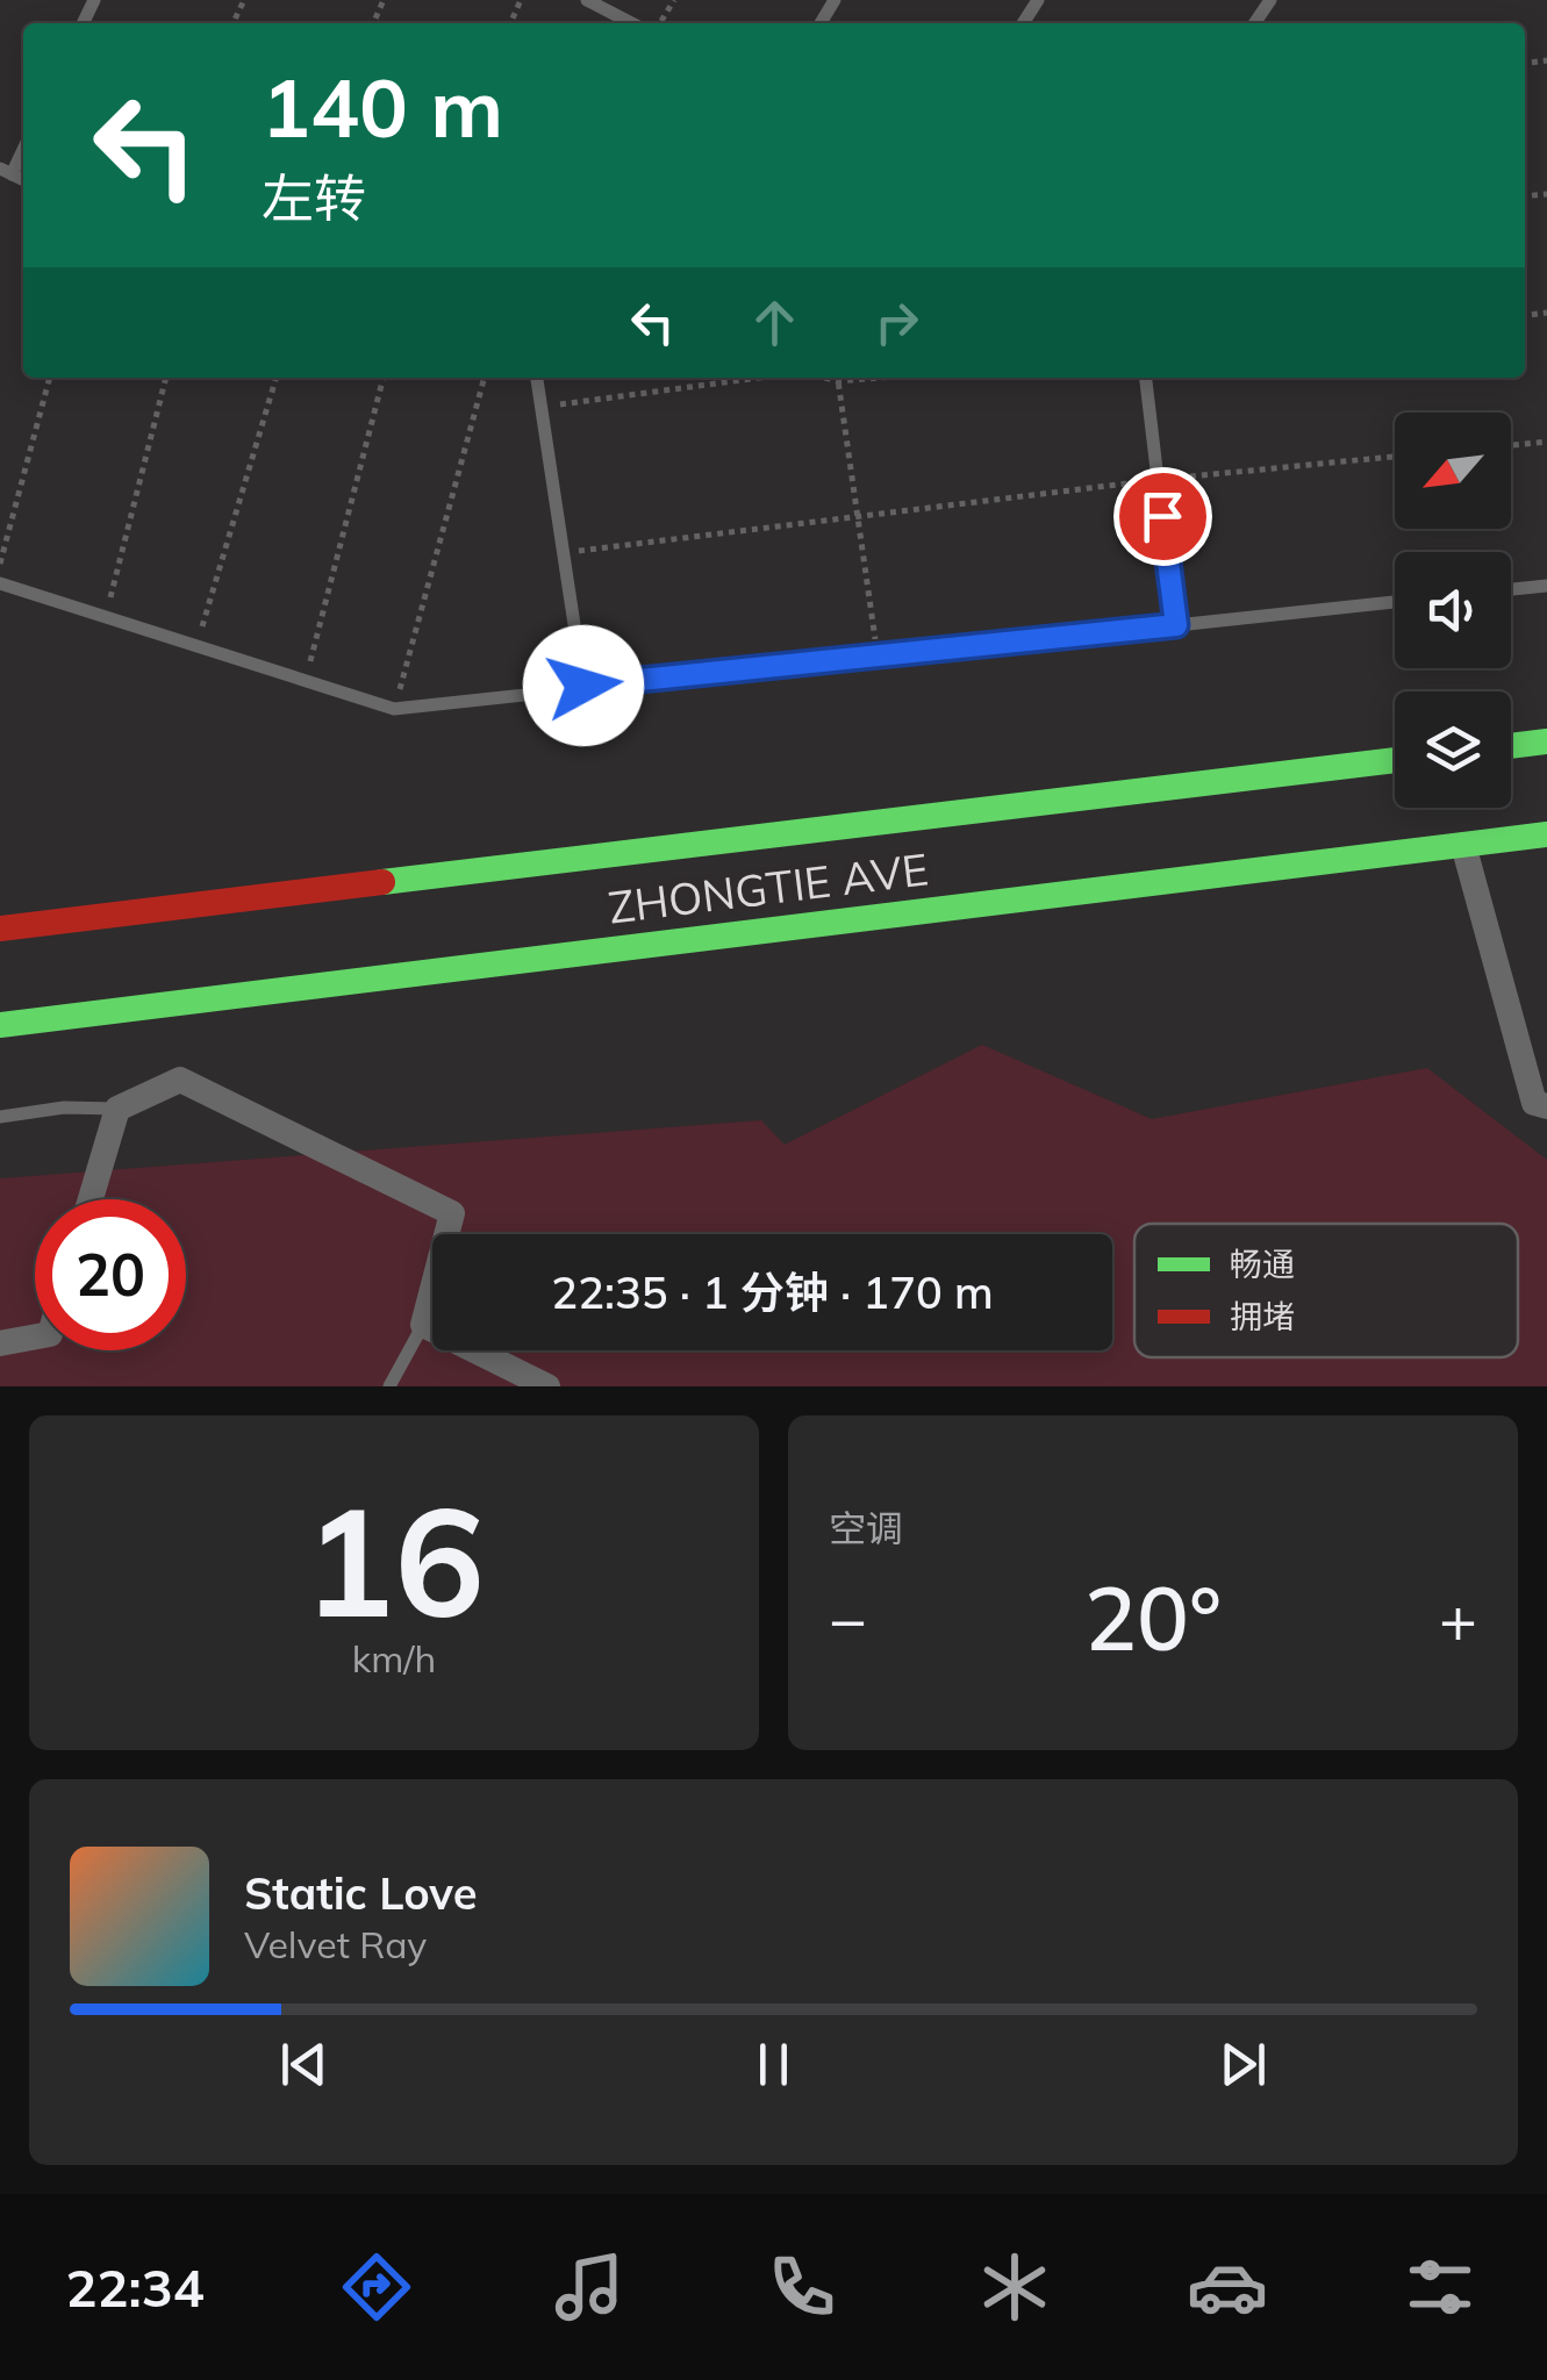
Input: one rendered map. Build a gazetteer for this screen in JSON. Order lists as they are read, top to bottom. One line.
{"streets":{"main road":["ZHONGTIE AVE"]},"legend":["畅通","拥堵"],"north":"bottom left","page":{"turn":["140 m","左转"],"limit":"20","trip":"22:35 · 1 分钟 · 170 m","tile":[["16","km/h"],"空调"],"heat":["−","20°","+"],"song":["Static Love","Velvet Ray"],"tabs":"22:34"}}
